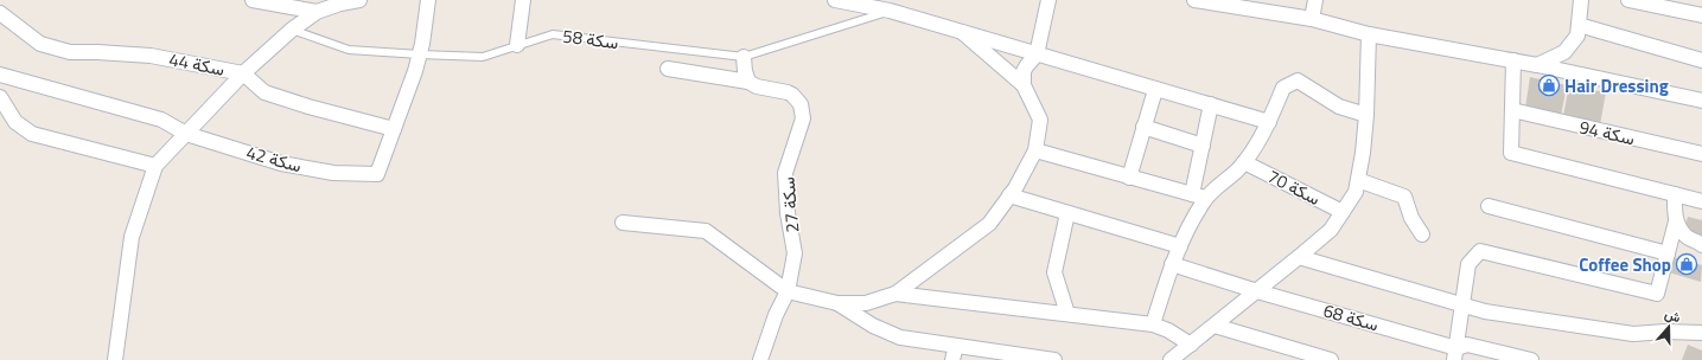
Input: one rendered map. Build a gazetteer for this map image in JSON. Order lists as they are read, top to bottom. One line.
{"streets":{"street":["سكة 44","سكة 94","سكة 42","سكة 70","سكة 27","سكة 68"],"lane":["سكة 58"]},"crossings":[["سكة 58","سكة 42"],["سكة 44","سكة 42"]],"places":{"shop":["Hair Dressing","Coffee Shop"]},"north":"top"}
